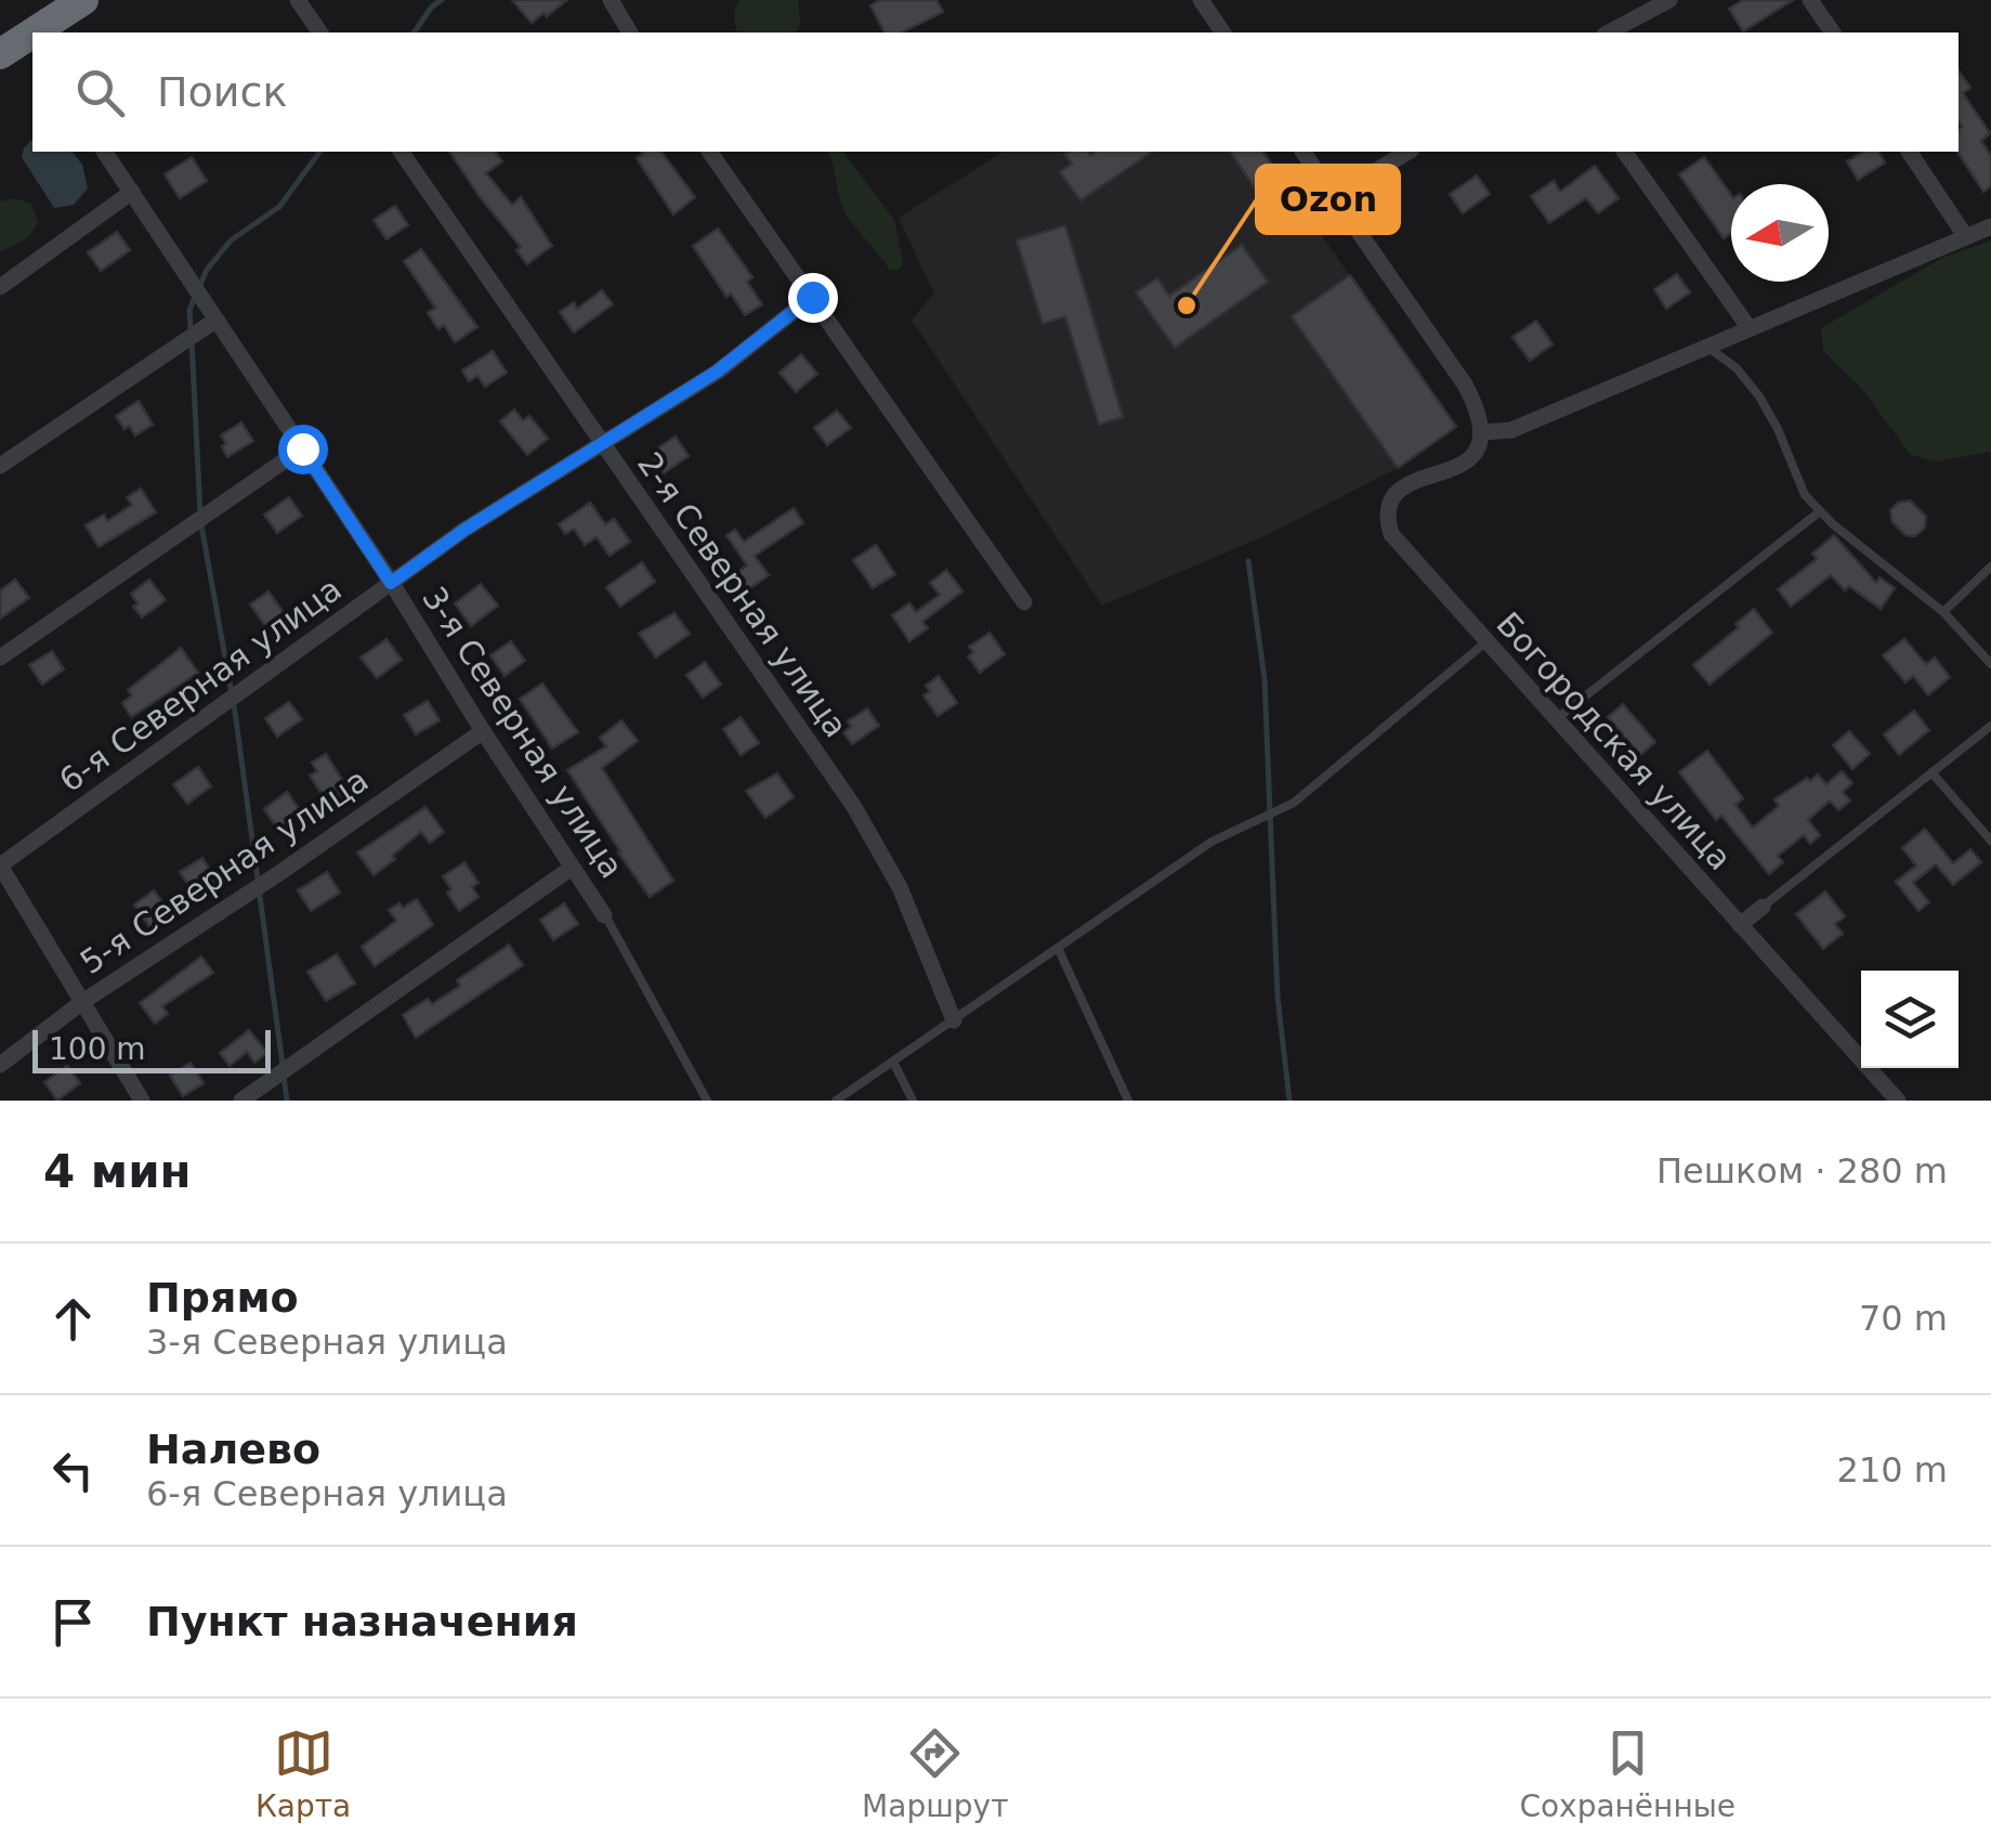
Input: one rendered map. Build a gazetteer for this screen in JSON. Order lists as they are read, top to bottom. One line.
{"streets":{"street":["2-я Северная улица","6-я Северная улица","3-я Северная улица","Богородская улица","5-я Северная улица"]},"crossings":[["2-я Северная улица","6-я Северная улица"],["6-я Северная улица","3-я Северная улица"],["3-я Северная улица","5-я Северная улица"]],"places":["Ozon"],"scale_bar":"100 m","north":"left","page":{"search":"Поиск","scale":"100 m","heading":["4 мин","Пешком · 280 m"],"list":[["Прямо","3-я Северная улица","70 m"],["Налево","6-я Северная улица","210 m"],"Пункт назначения"],"nav":["Карта","Маршрут","Сохранённые"]}}
